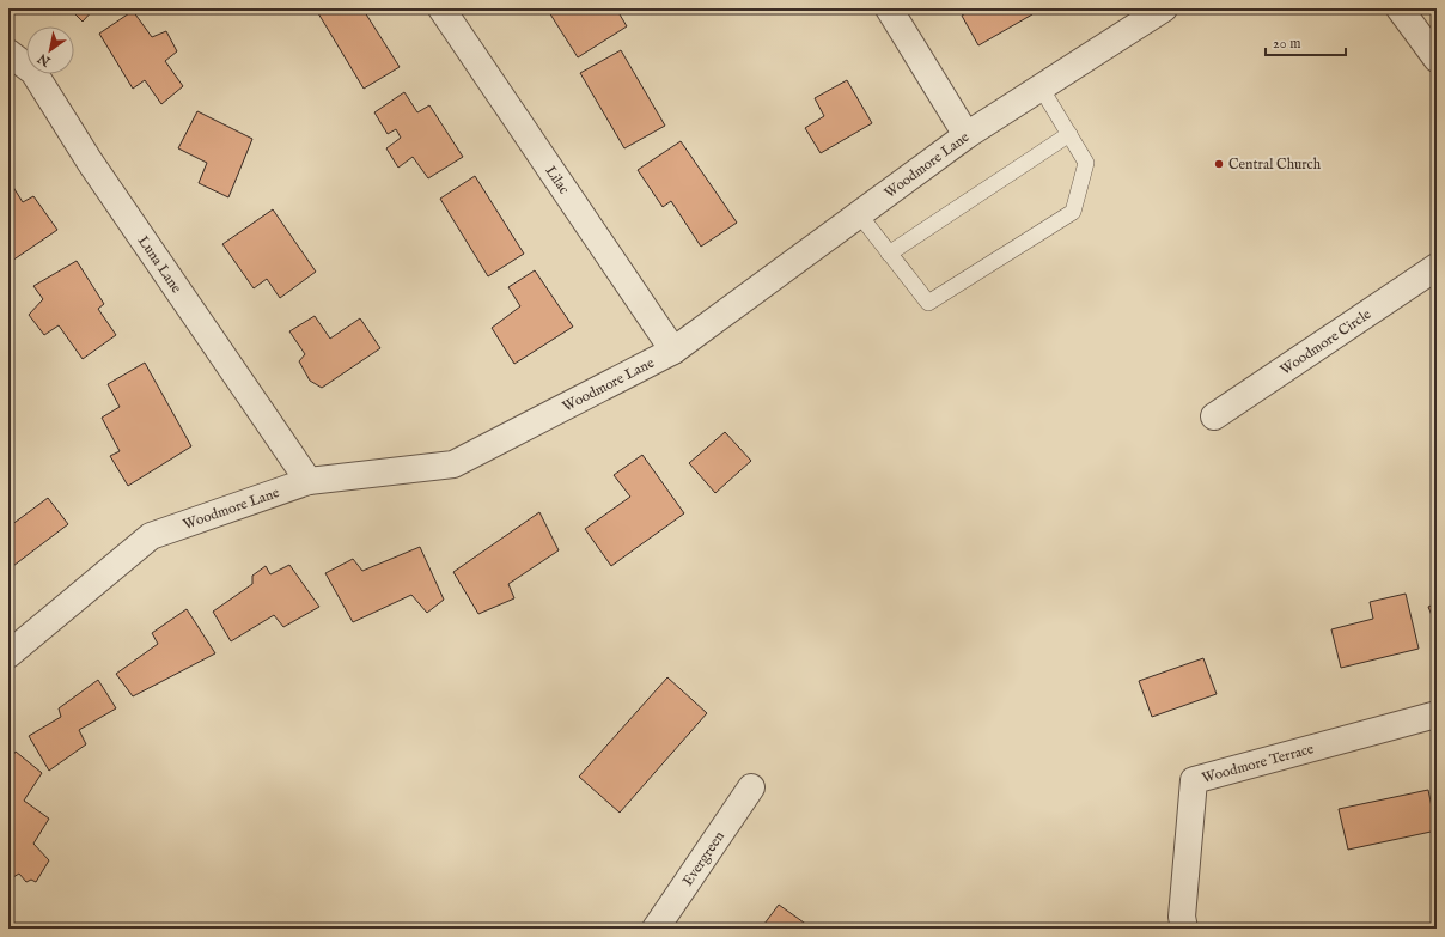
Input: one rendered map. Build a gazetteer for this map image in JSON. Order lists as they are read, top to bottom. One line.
{"streets":{"street":["Woodmore Lane","Lilac","Luna Lane","Woodmore Circle","Woodmore Terrace","Evergreen"]},"crossings":[["Woodmore Lane","Lilac"],["Woodmore Lane","Luna Lane"]],"places":["Central Church"],"scale_bar":"20 m","north":"bottom left"}
